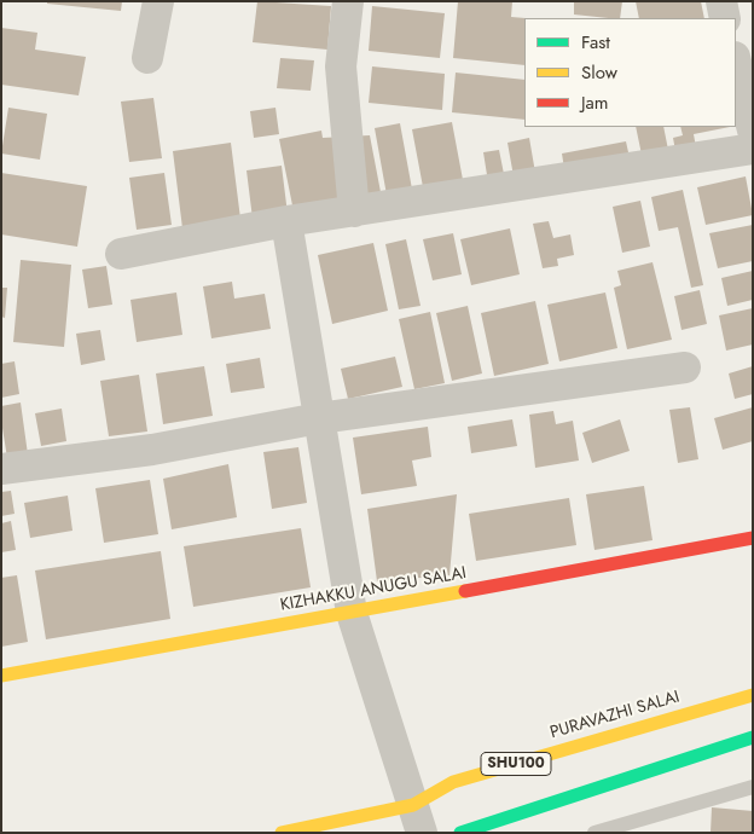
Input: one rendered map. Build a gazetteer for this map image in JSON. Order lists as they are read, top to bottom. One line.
{"streets":{"main road":["KIZHAKKU ANUGU SALAI","PURAVAZHI SALAI","SHU100"]},"legend":["Fast","Slow","Jam"]}
